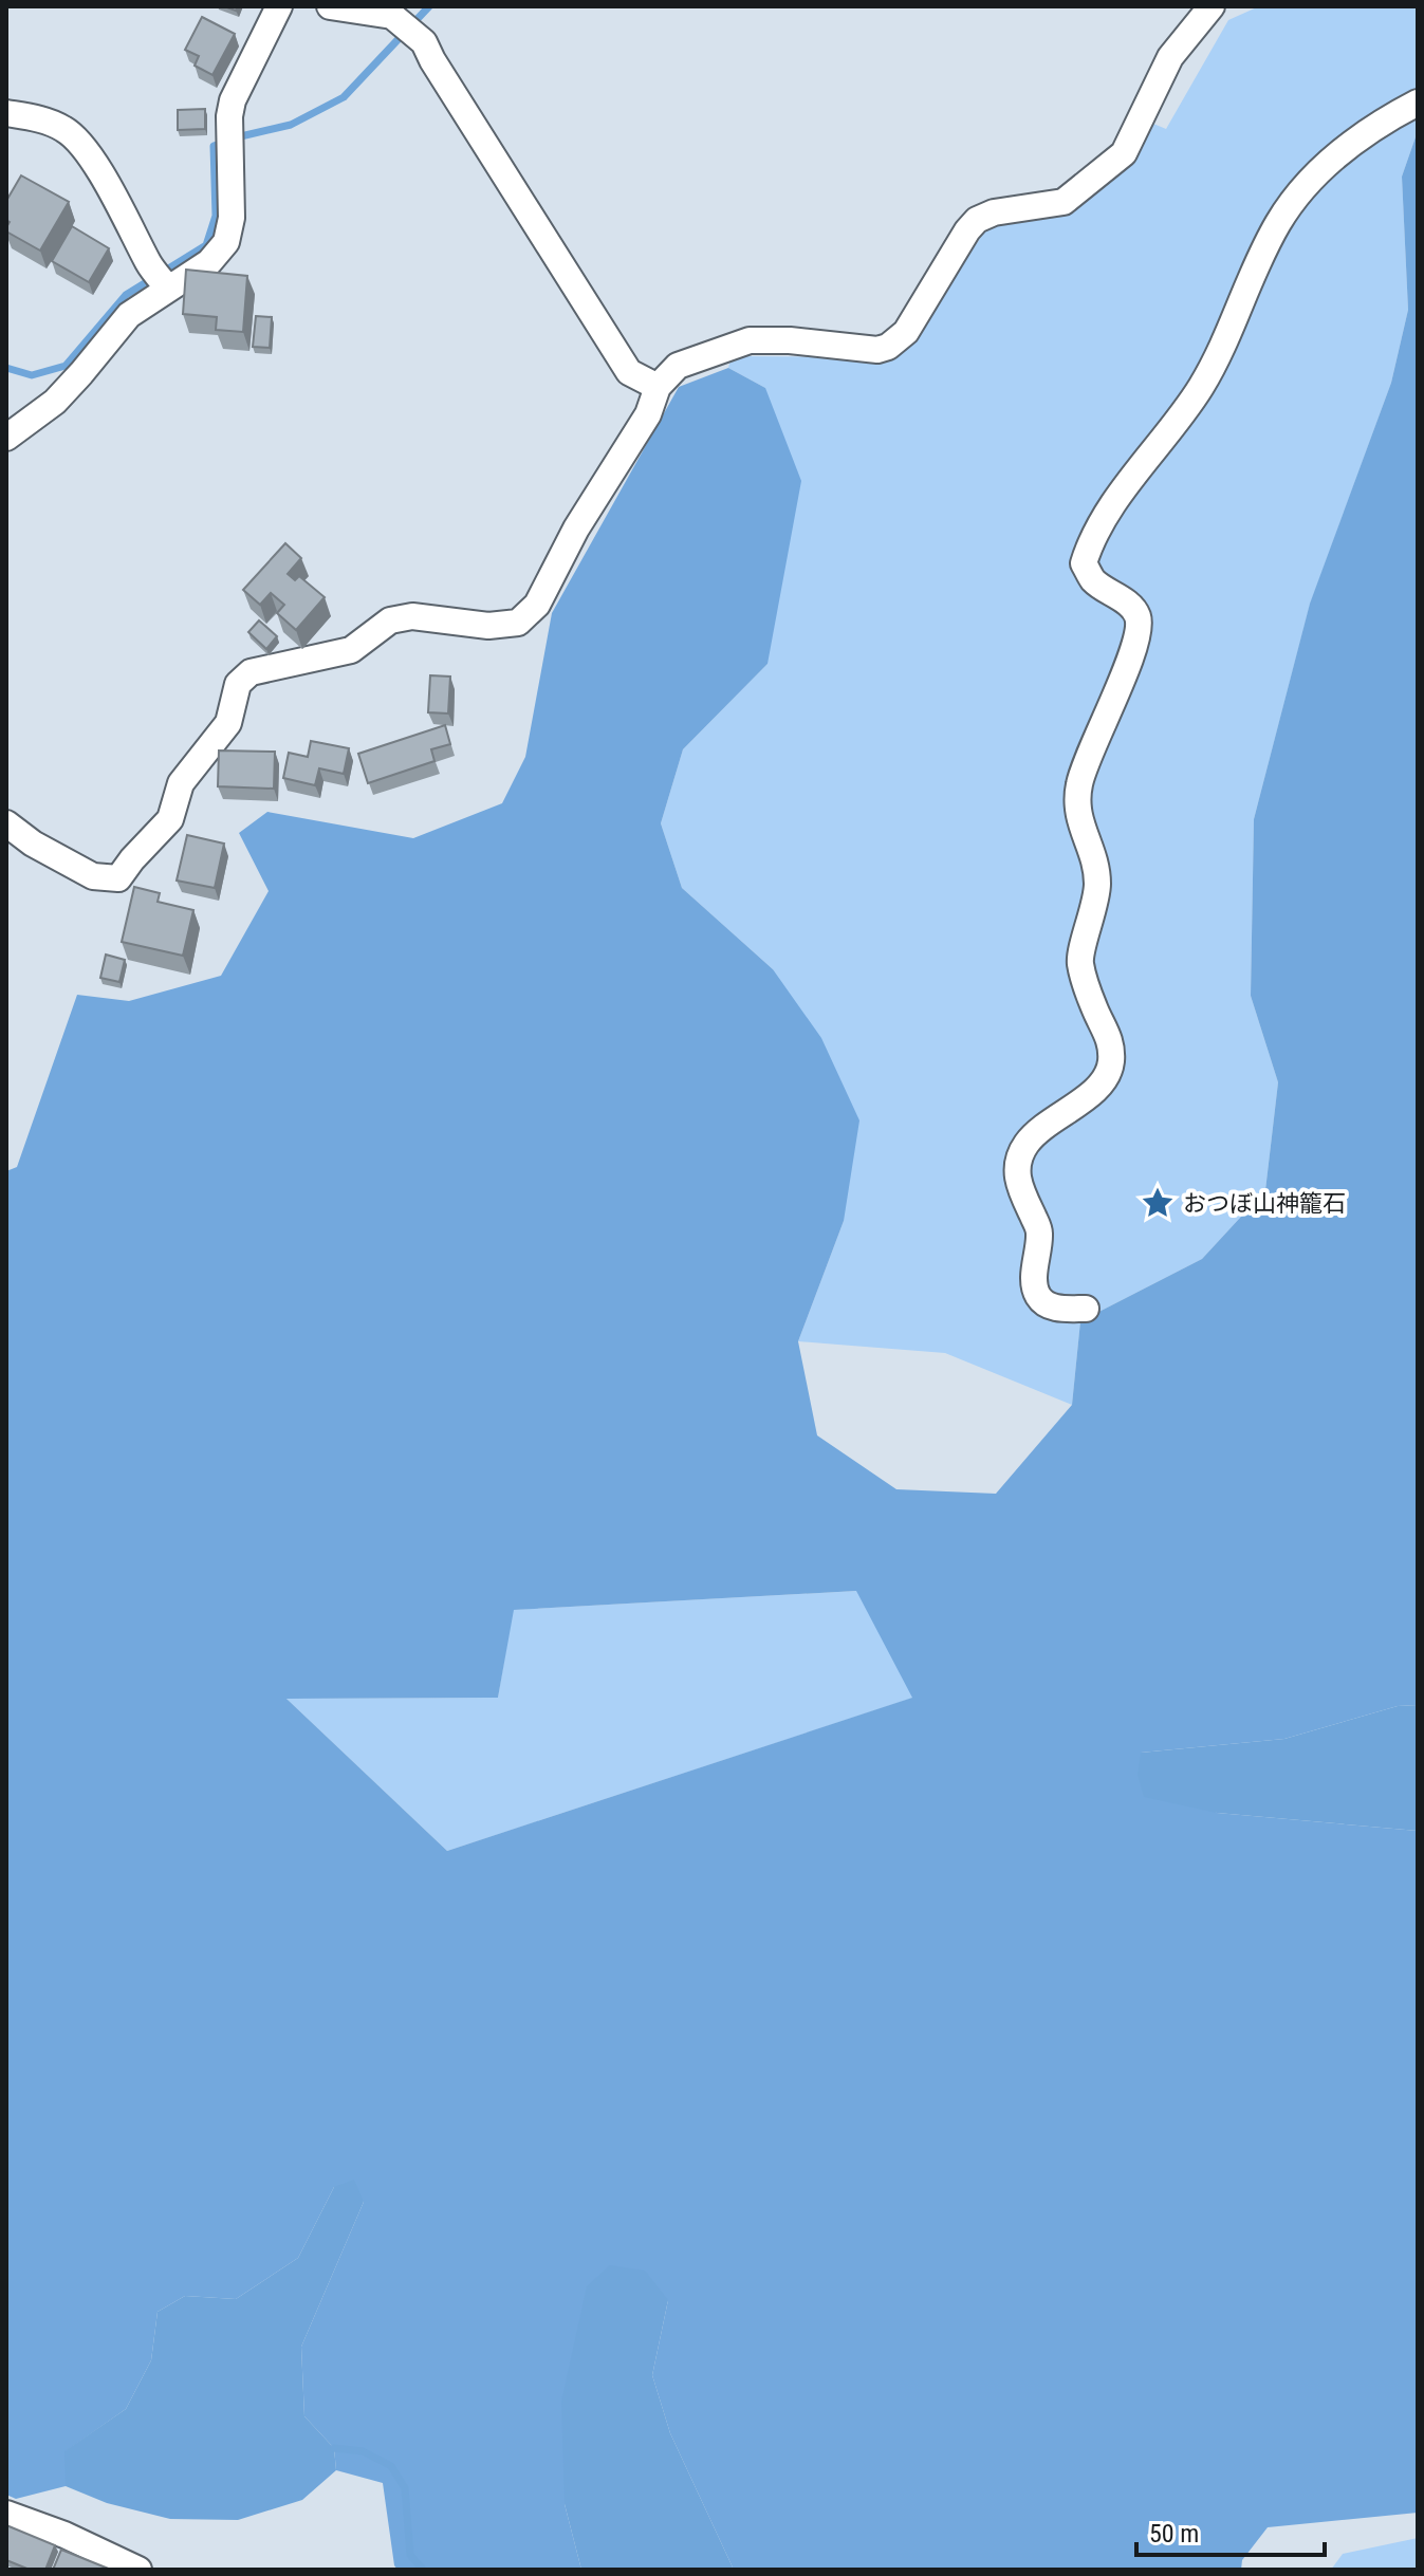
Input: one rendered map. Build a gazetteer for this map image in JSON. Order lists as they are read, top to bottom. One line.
{"places":{"place":["おつぼ山神籠石"]},"scale_bar":"50 m"}
